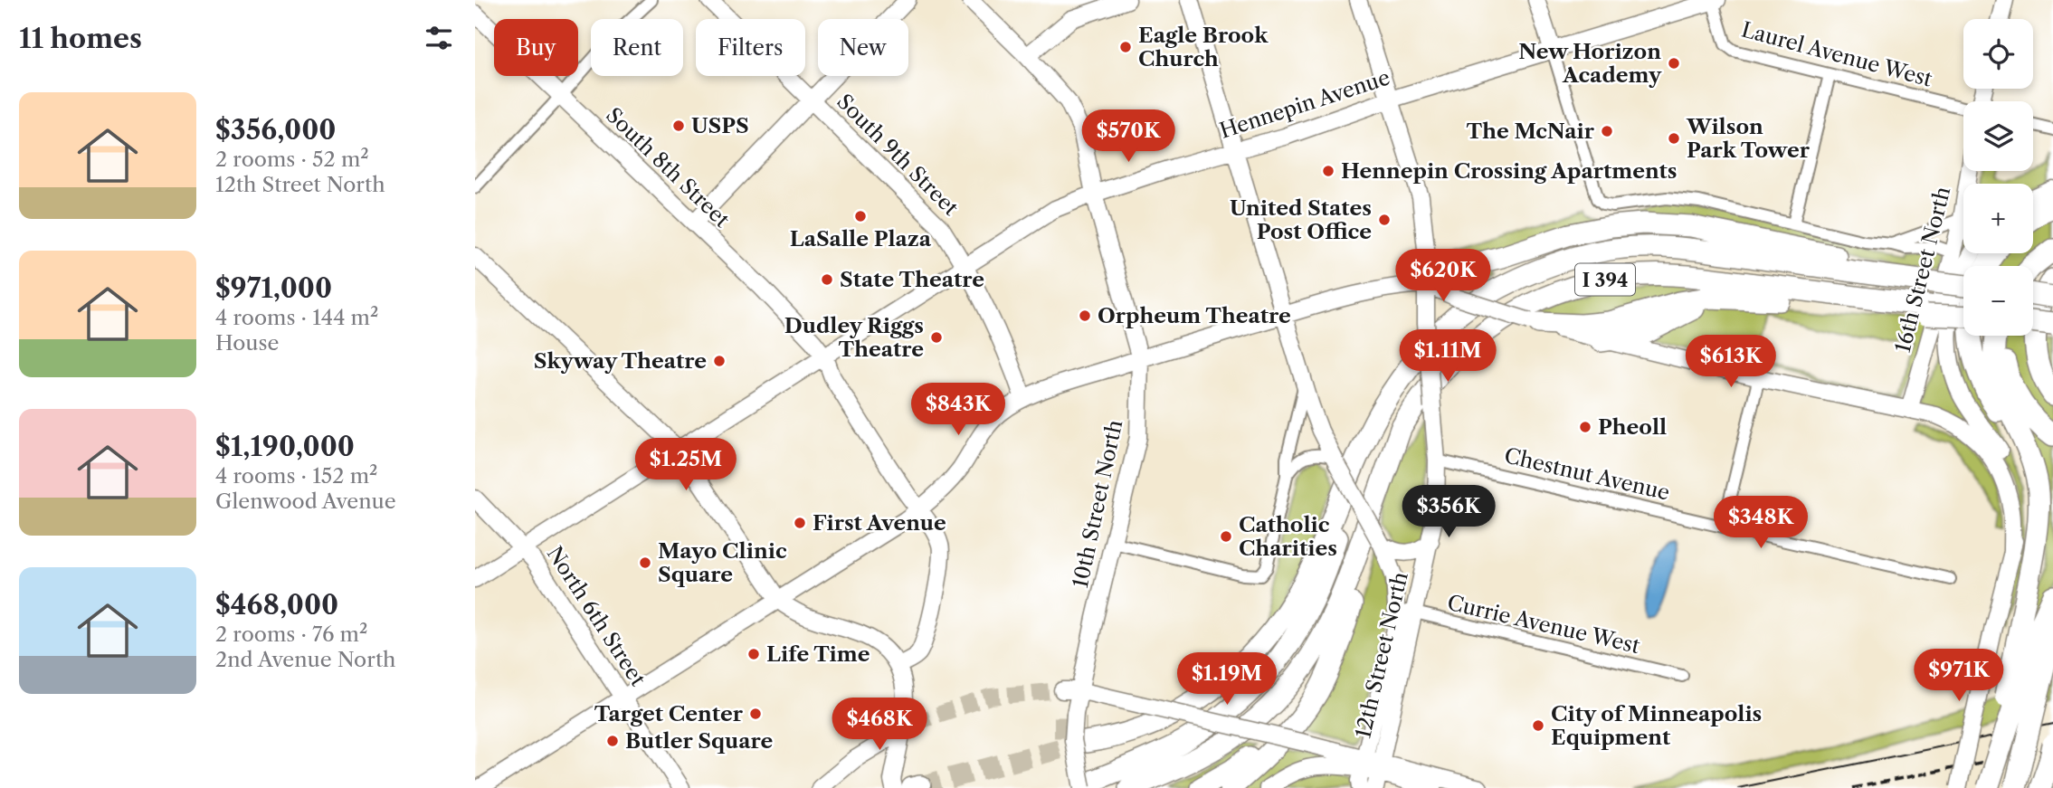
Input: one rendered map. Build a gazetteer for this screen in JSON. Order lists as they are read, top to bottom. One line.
{"streets":{"highway":["I 394"],"street":["Laurel Avenue West","Hennepin Avenue","South 9th Street","South 8th Street","16th Street North","Chestnut Avenue","10th Street North","North 6th Street","Currie Avenue West","12th Street North"]},"crossings":[["Laurel Avenue West","Hennepin Avenue"],["Hennepin Avenue","South 9th Street"],["Hennepin Avenue","South 8th Street"],["Hennepin Avenue","10th Street North"],["Hennepin Avenue","North 6th Street"],["Hennepin Avenue","12th Street North"],["I 394","10th Street North"],["Chestnut Avenue","12th Street North"],["Currie Avenue West","12th Street North"]],"places":["Eagle Brook Church","New Horizon Academy","USPS","The McNair","Wilson Park Tower","Hennepin Crossing Apartments","LaSalle Plaza","United States Post Office","State Theatre","Orpheum Theatre","Dudley Riggs Theatre","Skyway Theatre","Pheoll","First Avenue","Catholic Charities","Mayo Clinic Square","Life Time","Target Center","City of Minneapolis Equipment","Butler Square"],"page":{"heading":"11 homes","map_buttons":["+","−"],"chip":["Buy","Rent","Filters","New"],"list":[{"name":"$356,000","note":"2 rooms · 52 m² · 12th Street North"},{"name":"$971,000","note":"4 rooms · 144 m² · House"},{"name":"$1,190,000","note":"4 rooms · 152 m² · Glenwood Avenue"},{"name":"$468,000","note":"2 rooms · 76 m² · 2nd Avenue North"}],"price":["$570K","$620K","$1.11M","$613K","$843K","$1.25M","$356K","$348K","$971K","$1.19M","$468K"]}}
